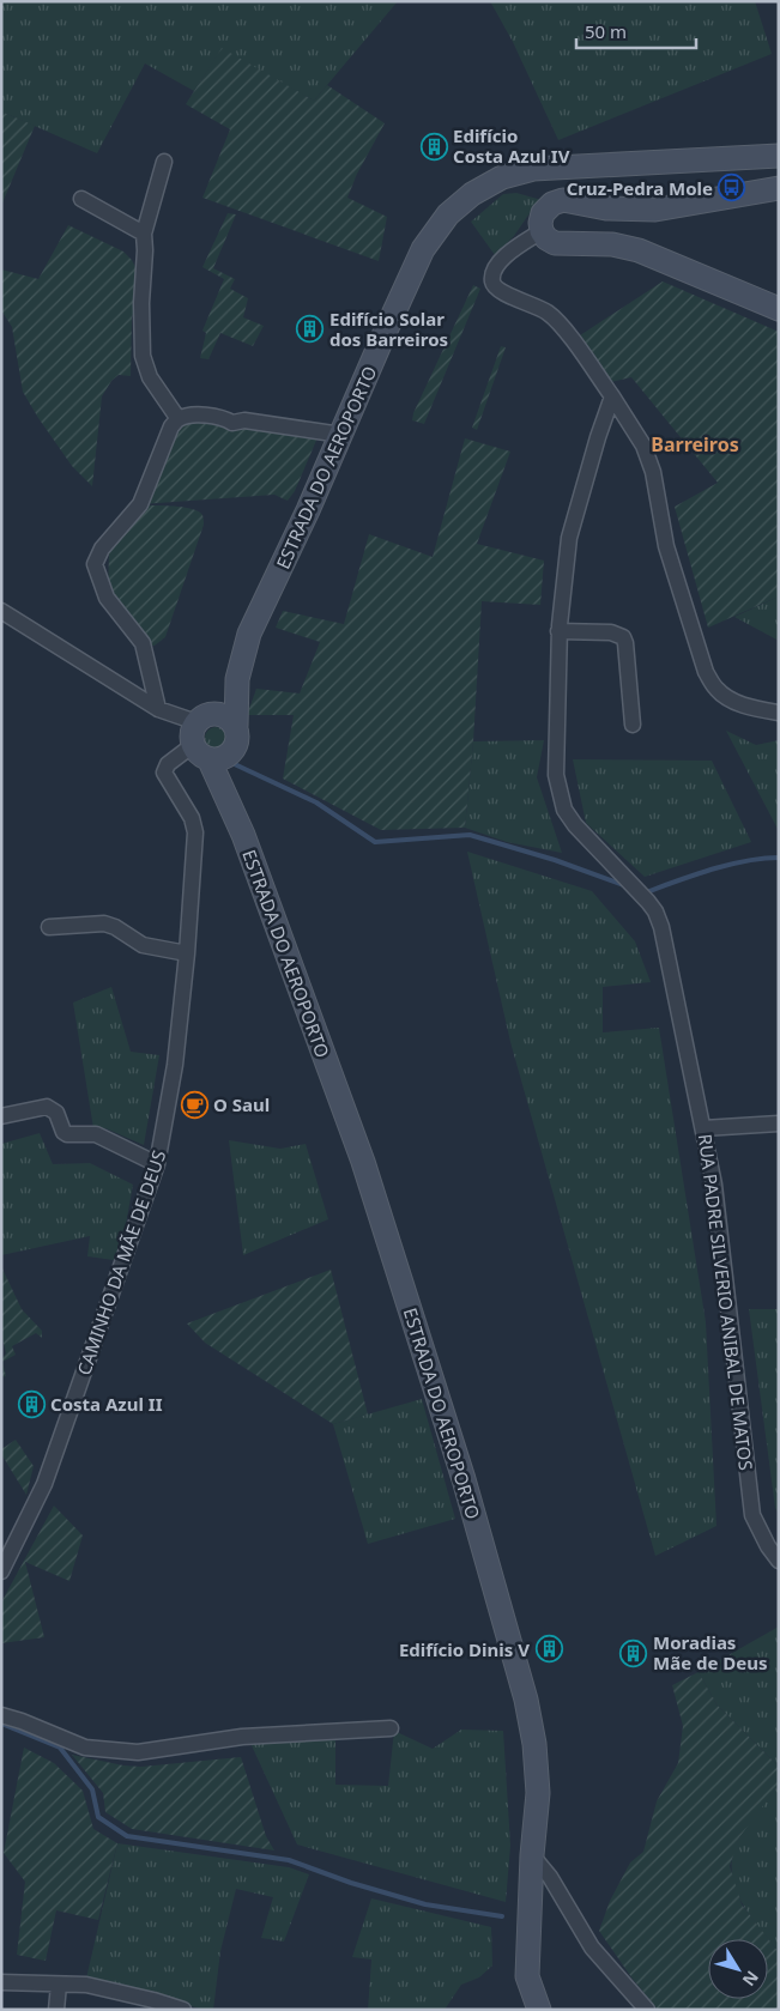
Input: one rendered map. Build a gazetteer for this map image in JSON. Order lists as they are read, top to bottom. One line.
{"streets":{"main road":["ESTRADA DO AEROPORTO"],"street":["CAMINHO DA MÃE DE DEUS","RUA PADRE SILVERIO ANIBAL DE MATOS"]},"crossings":[["ESTRADA DO AEROPORTO","CAMINHO DA MÃE DE DEUS"]],"districts":["Barreiros"],"places":{"building":["Edifício Costa Azul IV","Edifício Solar dos Barreiros","Costa Azul II","Edifício Dinis V","Moradias Mãe de Deus"],"bus stop":["Cruz-Pedra Mole"],"cafe":["O Saul"]},"scale_bar":"50 m","north":"bottom right"}
